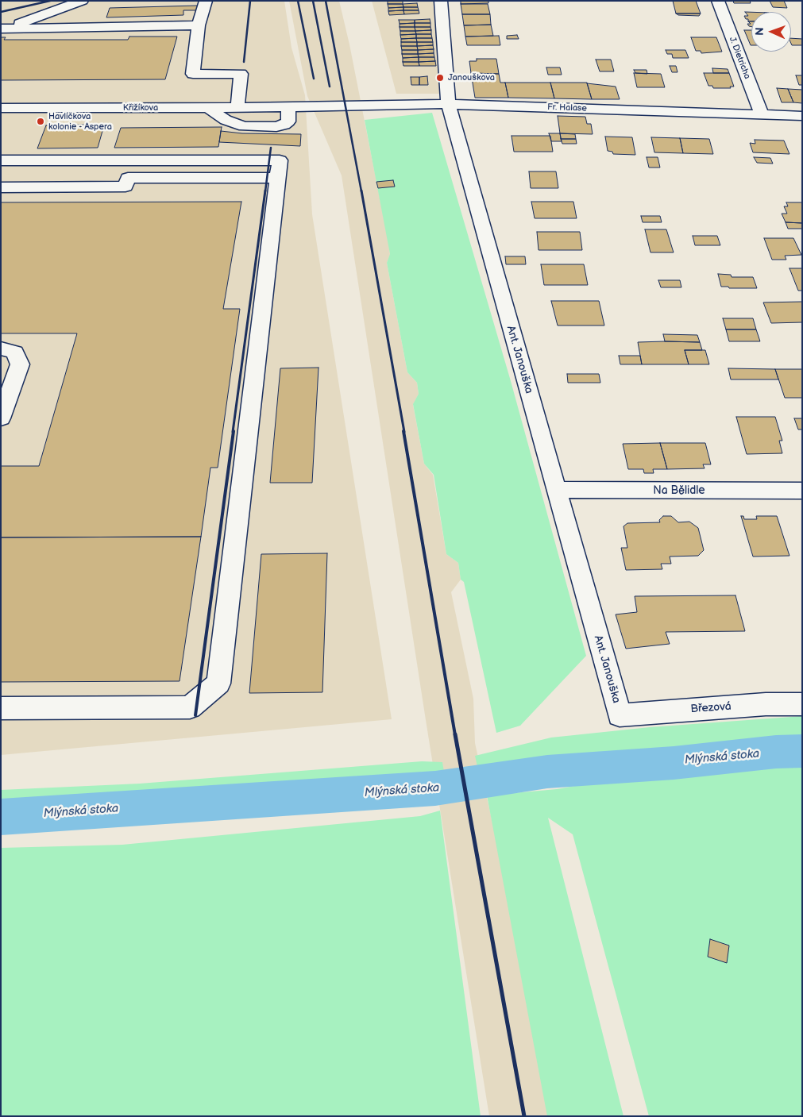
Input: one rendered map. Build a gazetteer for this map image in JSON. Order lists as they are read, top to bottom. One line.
{"streets":{"street":["J. Dietricha","Křižíkova","Fr. Halase","Ant. Janouška","Na Bělidle","Březová"]},"crossings":[["J. Dietricha","Fr. Halase"],["Křižíkova","Fr. Halase"],["Fr. Halase","Ant. Janouška"],["Ant. Janouška","Na Bělidle"],["Ant. Janouška","Březová"]],"water":["Mlýnská stoka"],"places":["Janouškova","Havlíčkova kolonie - Aspera"],"north":"left"}
